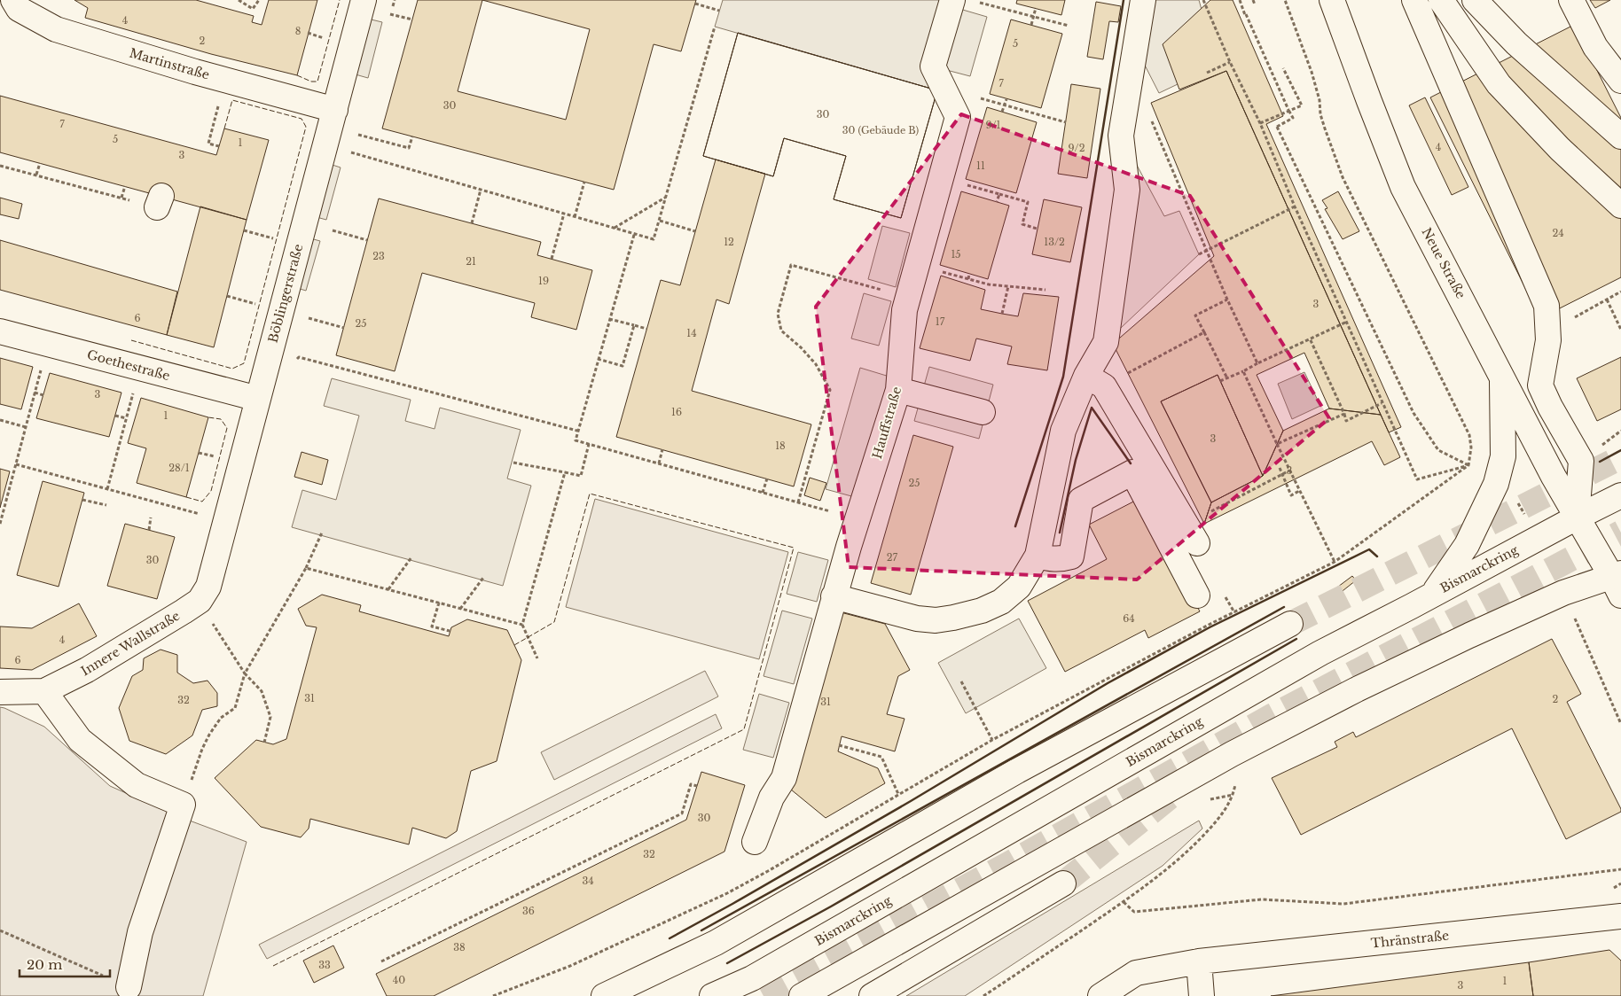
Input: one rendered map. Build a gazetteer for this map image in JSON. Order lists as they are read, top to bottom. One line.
{"streets":{"main road":["Martinstraße","Neue Straße","Böblingerstraße","Goethestraße","Hauffstraße","Bismarckring","Innere Wallstraße","Thränstraße"]},"crossings":[["Martinstraße","Böblingerstraße"],["Neue Straße","Bismarckring"],["Böblingerstraße","Goethestraße"],["Böblingerstraße","Innere Wallstraße"]],"house_numbers":["4","8","2","5","7","30","30","7","9/1","30 (Gebäude B)","5","1","4","9/2","3","11","24","12","13/2","15","23","21","19","3","6","17","25","14","3","16","1","3","18","28/1","3","25","27","30","64","4","6","31","2","32","31","30","32","34","36","38","33","40","1","3"],"scale_bar":"20 m"}
